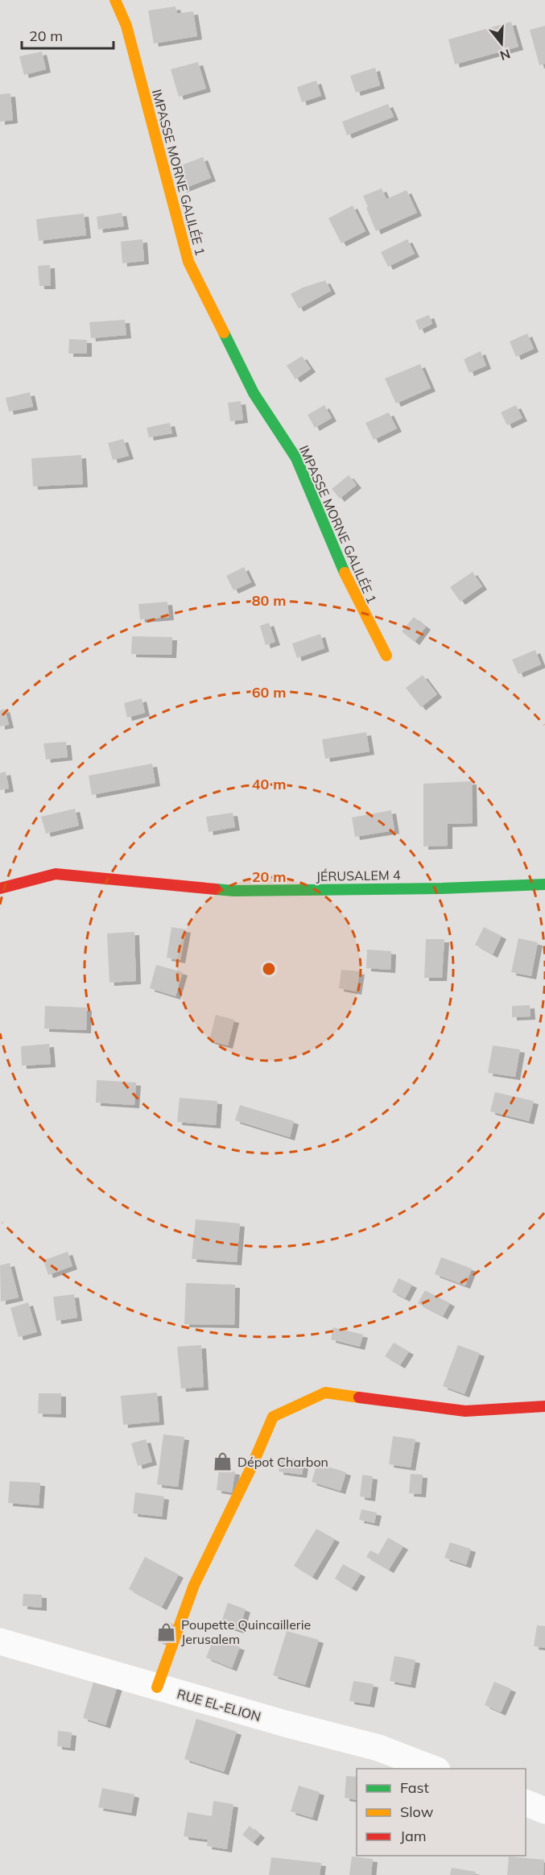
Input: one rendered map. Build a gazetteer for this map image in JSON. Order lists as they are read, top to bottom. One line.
{"streets":{"street":["IMPASSE MORNE GALILÉE 1","JÉRUSALEM 4","RUE EL-ELION"]},"places":{"shop":["Dépot Charbon","Poupette Quincaillerie Jerusalem"]},"legend":["Fast","Slow","Jam"],"scale_bar":"20 m","north":"bottom","rings":["80 m","60 m","40 m","20 m"]}
